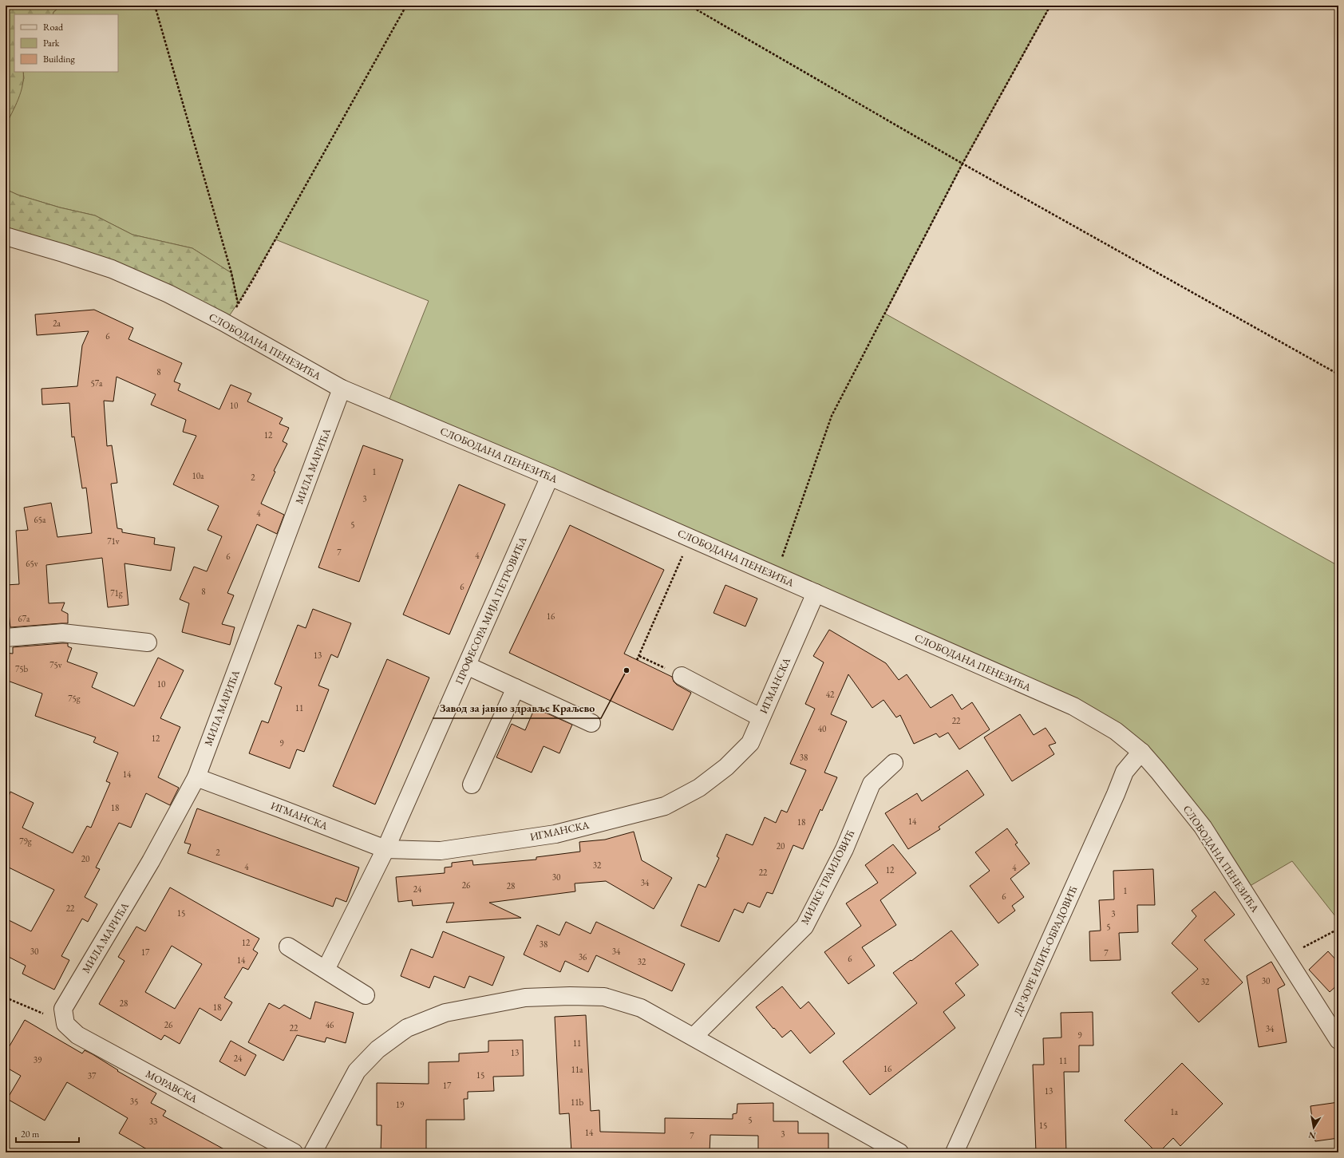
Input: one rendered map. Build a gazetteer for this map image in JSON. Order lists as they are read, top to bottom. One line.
{"streets":{"street":["СЛОБОДАНА ПЕНЕЗИЋА","МИЛА МАРИЋА","ПРОФЕСОРА МИЈА ПЕТРОВИЋА","ИГМАНСКА","МИЛКЕ ТРАИЛОВИЋ","ДР ЗОРЕ ИЛИЋ-ОБРАДОВИЋ","МОРАВСКА"]},"crossings":[["СЛОБОДАНА ПЕНЕЗИЋА","МИЛА МАРИЋА"],["СЛОБОДАНА ПЕНЕЗИЋА","ПРОФЕСОРА МИЈА ПЕТРОВИЋА"],["СЛОБОДАНА ПЕНЕЗИЋА","ИГМАНСКА"],["СЛОБОДАНА ПЕНЕЗИЋА","ДР ЗОРЕ ИЛИЋ-ОБРАДОВИЋ"],["МИЛА МАРИЋА","ИГМАНСКА"],["МИЛА МАРИЋА","МОРАВСКА"],["ПРОФЕСОРА МИЈА ПЕТРОВИЋА","ИГМАНСКА"]],"places":["Завод за јавно здравље Краљево"],"house_numbers":["2a","6","8","57a","10","12","1","10a","2","3","4","65a","5","71v","7","4","6","65v","6","8","71g","16","67a","13","75v","75b","10","42","75g","11","22","40","12","9","38","14","18","14","18","79g","20","2","20","32","4","4","12","22","30","34","26","28","24","1","6","22","15","3","5","12","38","30","34","17","7","36","6","14","32","30","32","28","18","26","46","22","34","9","11","13","24","39","11","16","11a","15","37","17","13","35","11b","19","1a","5","33","15","14","3","7"],"legend":["Road","Park","Building"],"scale_bar":"20 m","north":"bottom"}
